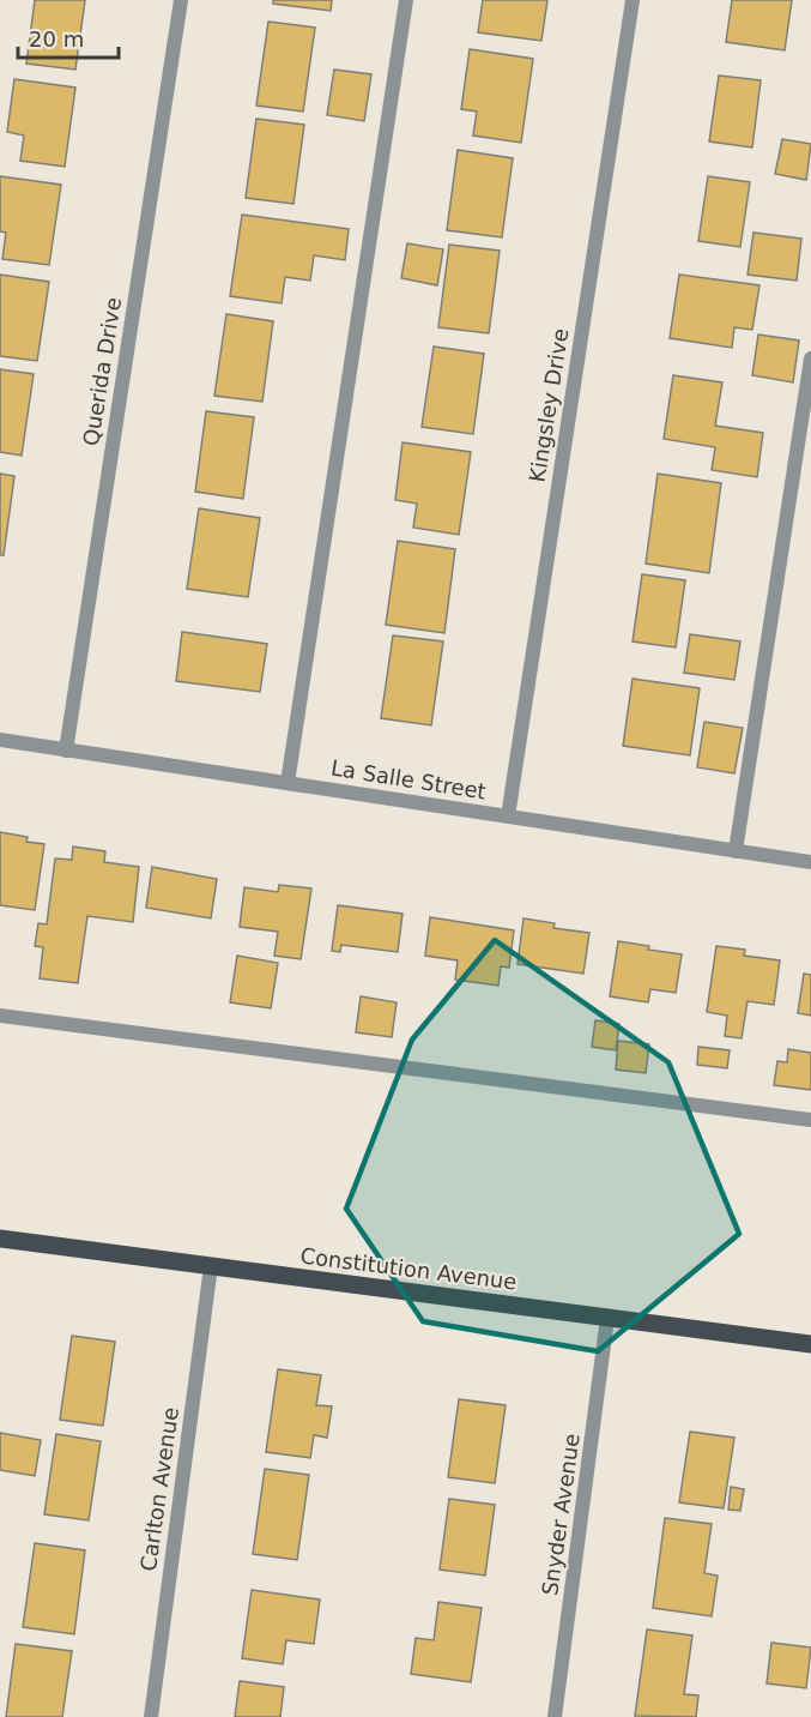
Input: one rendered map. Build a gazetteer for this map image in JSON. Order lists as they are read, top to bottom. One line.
{"streets":{"main road":["Constitution Avenue"],"street":["Querida Drive","Kingsley Drive","La Salle Street","Carlton Avenue","Snyder Avenue"]},"crossings":[["Querida Drive","La Salle Street"],["Kingsley Drive","La Salle Street"],["Constitution Avenue","Carlton Avenue"],["Constitution Avenue","Snyder Avenue"]],"scale_bar":"20 m"}
